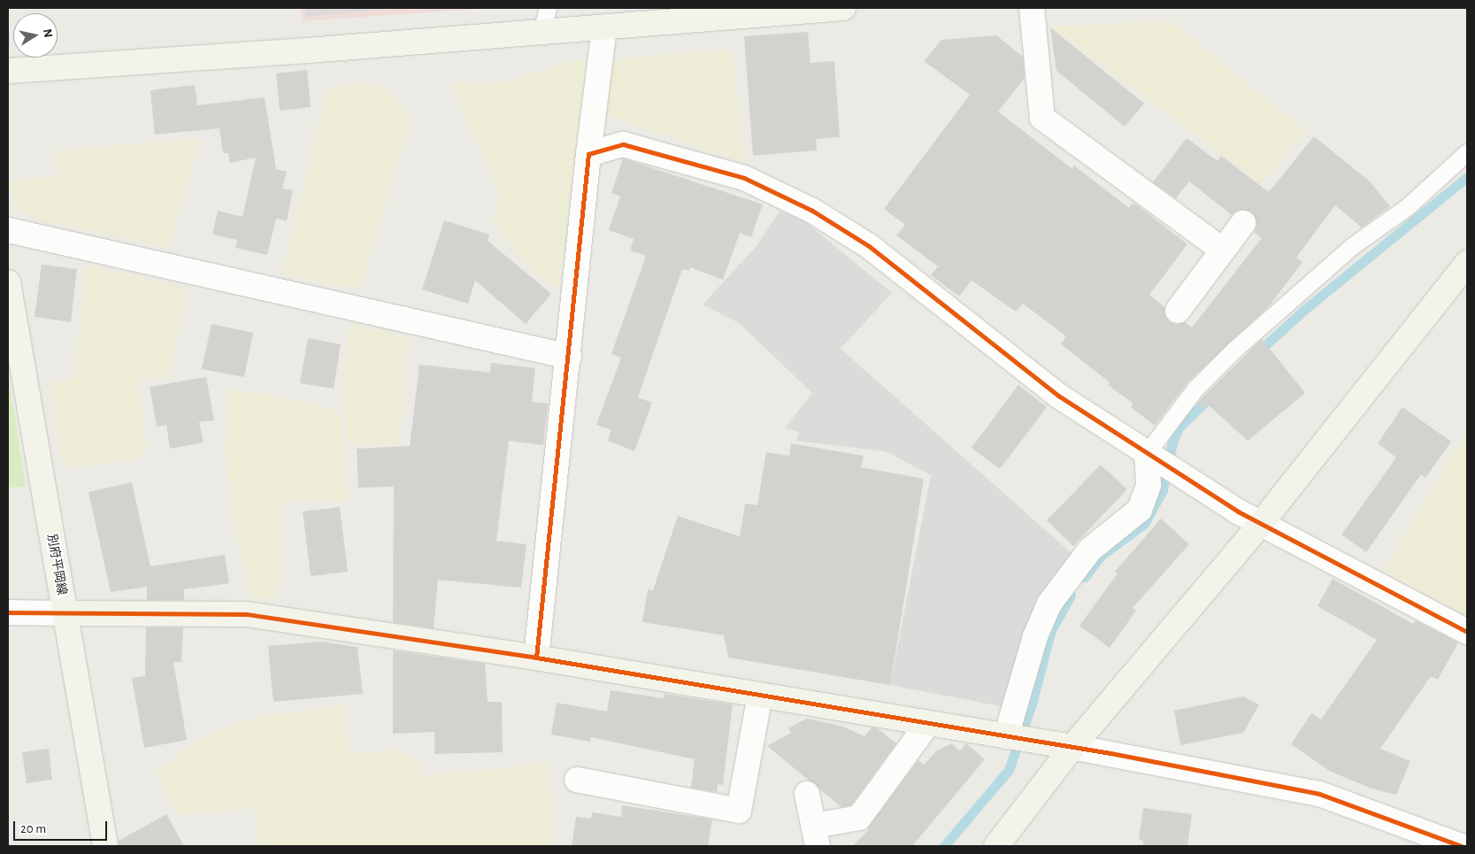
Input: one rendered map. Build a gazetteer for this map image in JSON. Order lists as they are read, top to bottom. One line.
{"streets":{"street":["別府平岡線"]},"scale_bar":"20 m","north":"right"}
